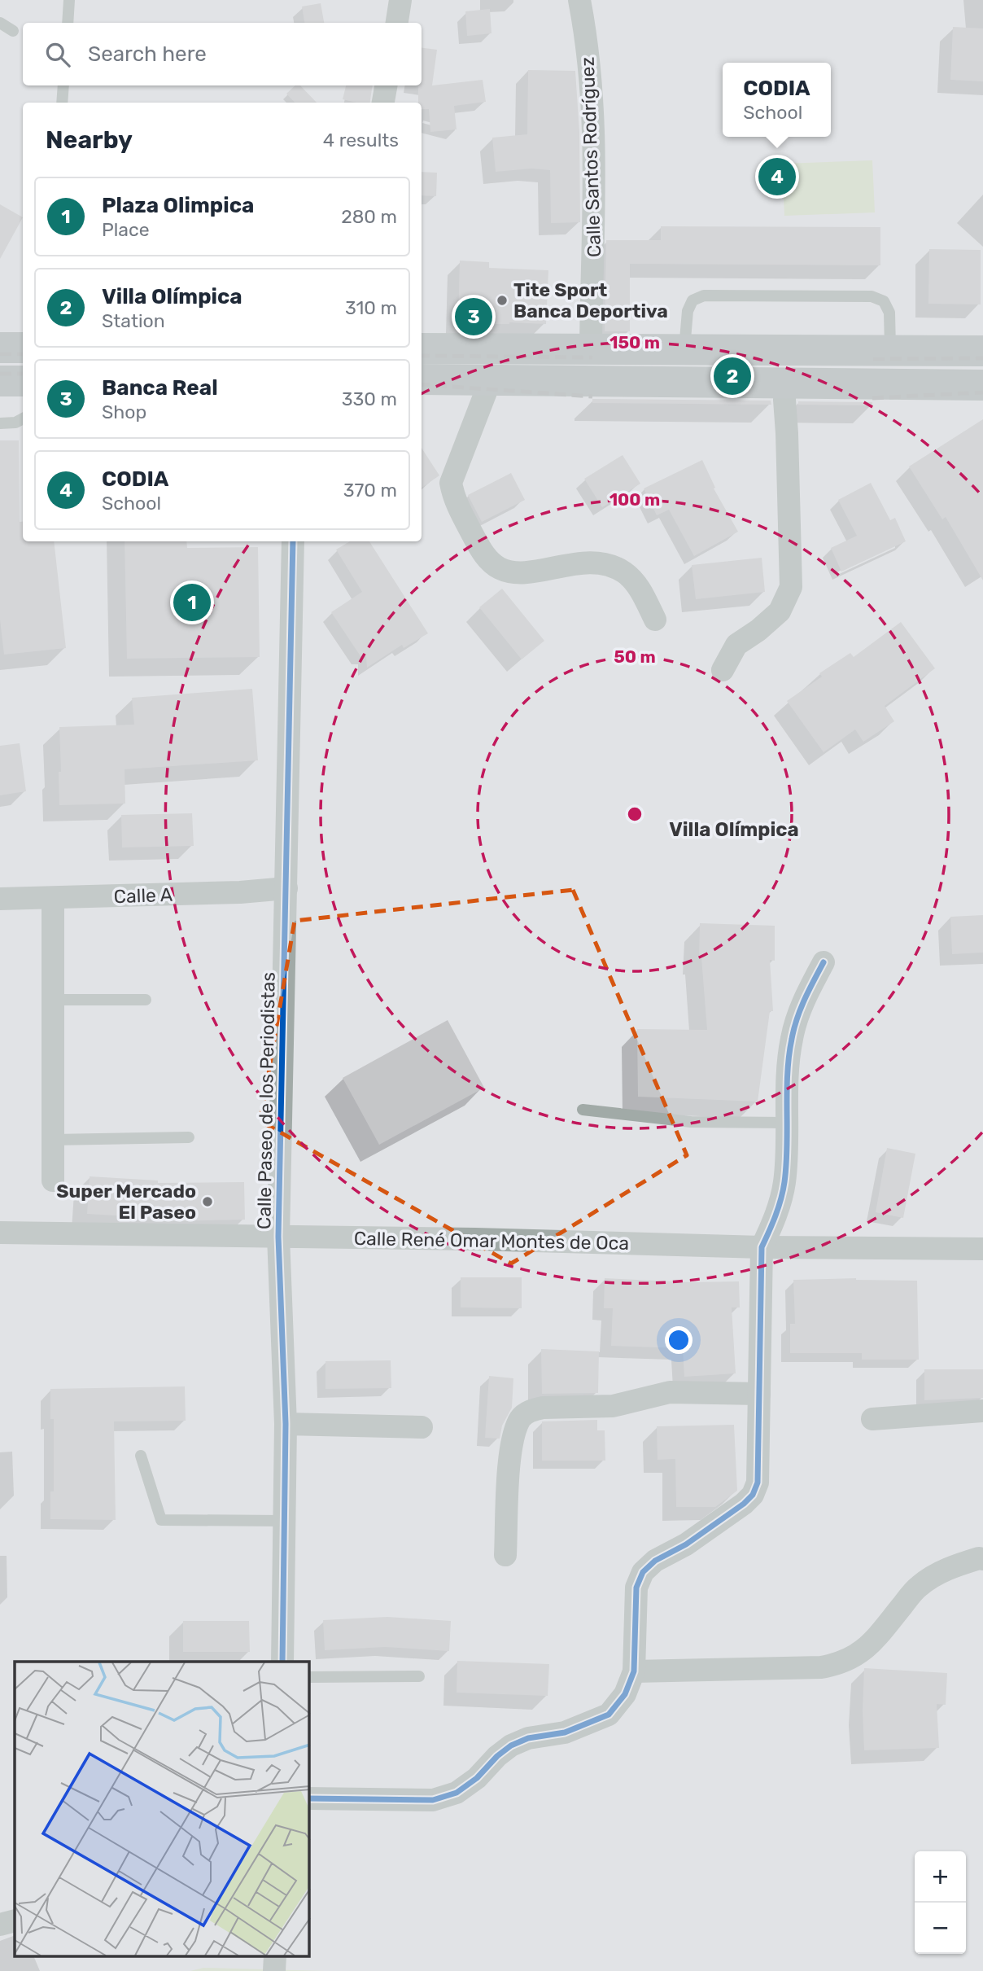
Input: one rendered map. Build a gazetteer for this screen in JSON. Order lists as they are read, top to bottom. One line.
{"streets":{"street":["Calle Santos Rodríguez","Calle A","Calle Paseo de los Periodistas","Calle René Omar Montes de Oca"]},"crossings":[["Calle A","Calle Paseo de los Periodistas"],["Calle Paseo de los Periodistas","Calle René Omar Montes de Oca"]],"districts":["Villa Olímpica"],"places":["Tite Sport Banca Deportiva","Super Mercado El Paseo"],"page":{"search":"Search here","popup":["CODIA","School"],"heading":["Nearby","4 results"],"pins":["4","3","2","1"],"list":[{"mark":"1","name":"Plaza Olimpica","note":"Place","value":"280 m"},{"mark":"2","name":"Villa Olímpica","note":"Station","value":"310 m"},{"mark":"3","name":"Banca Real","note":"Shop","value":"330 m"},{"mark":"4","name":"CODIA","note":"School","value":"370 m"}],"map_buttons":["+","−"]},"rings":["150 m","100 m","50 m"]}
